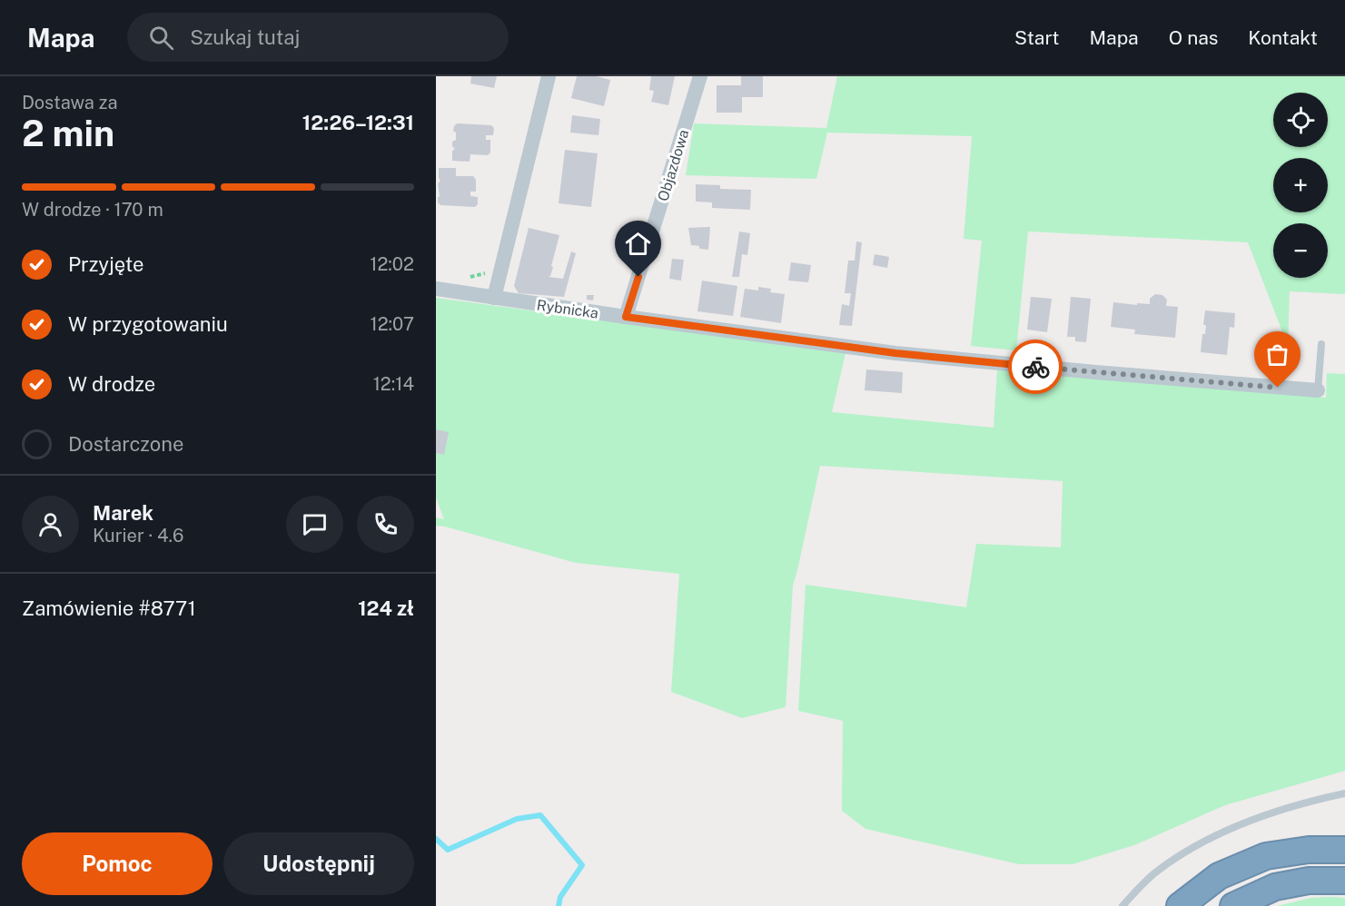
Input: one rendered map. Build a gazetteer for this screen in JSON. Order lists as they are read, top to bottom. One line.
{"streets":{"street":["Objazdowa","Rybnicka"]},"crossings":[["Objazdowa","Rybnicka"]],"page":{"header":"Mapa","search":"Szukaj tutaj","nav":["Start","Mapa","O nas","Kontakt"],"heading":["2 min","Dostawa za","12:26–12:31"],"panel":["Marek","Kurier · 4.6","Zamówienie #8771","124 zł"],"map_buttons":["+","−"],"bar":"W drodze · 170 m","list":[["Przyjęte","12:02"],["W przygotowaniu","12:07"],["W drodze","12:14"],"Dostarczone"],"buttons":["Pomoc","Udostępnij"]}}
